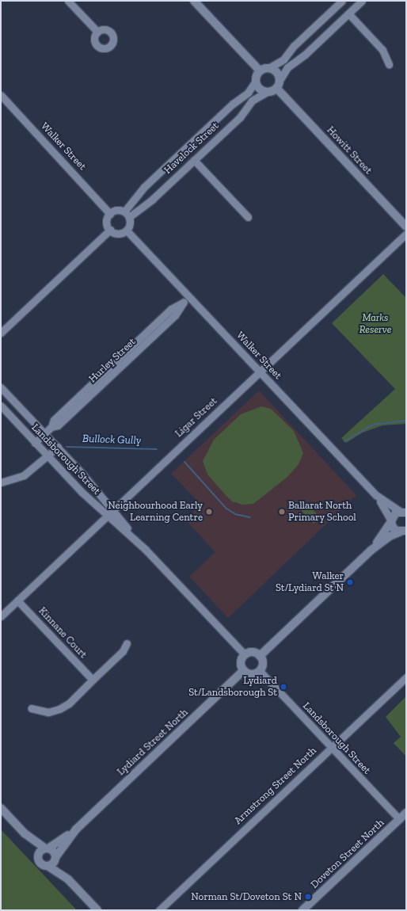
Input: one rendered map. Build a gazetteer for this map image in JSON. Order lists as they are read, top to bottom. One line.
{"streets":{"street":["Walker Street","Havelock Street","Howitt Street","Hurley Street","Ligar Street","Landsborough Street","Kinnane Court","Lydiard Street North","Armstrong Street North","Doveton Street North"]},"crossings":[["Walker Street","Havelock Street"],["Walker Street","Hurley Street"],["Walker Street","Ligar Street"],["Havelock Street","Howitt Street"],["Hurley Street","Landsborough Street"],["Ligar Street","Landsborough Street"],["Ligar Street","Kinnane Court"],["Landsborough Street","Lydiard Street North"],["Landsborough Street","Armstrong Street North"],["Landsborough Street","Doveton Street North"]],"water":["Bullock Gully"],"parks":["Marks Reserve"],"places":["Neighbourhood Early Learning Centre","Ballarat North Primary School","Walker St/Lydiard St N","Lydiard St/Landsborough St","Norman St/Doveton St N"]}
